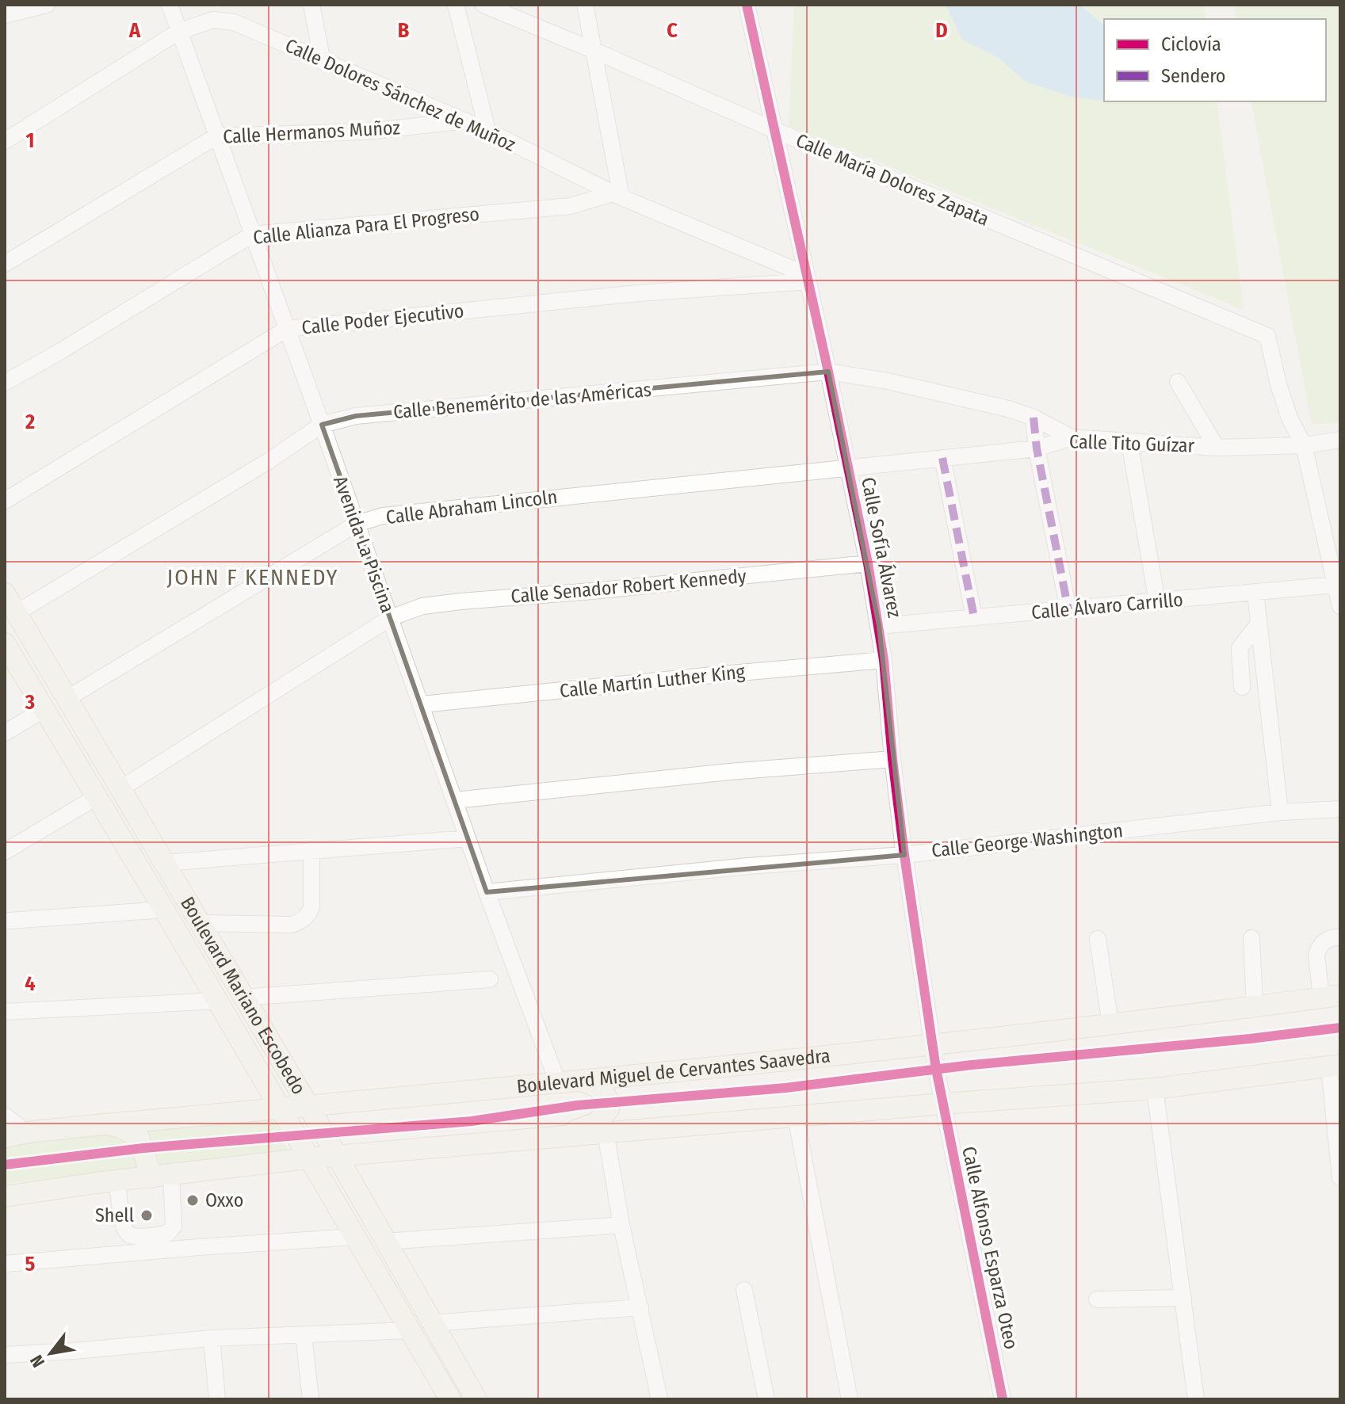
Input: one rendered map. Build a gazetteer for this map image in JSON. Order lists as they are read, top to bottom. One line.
{"streets":{"main road":["Boulevard Mariano Escobedo","Boulevard Miguel de Cervantes Saavedra"],"street":["Calle Dolores Sánchez de Muñoz","Calle Hermanos Muñoz","Calle María Dolores Zapata","Calle Alianza Para El Progreso","Calle Poder Ejecutivo","Calle Benemérito de las Américas","Calle Tito Guízar","Calle Abraham Lincoln","Avenida La Piscina","Calle Sofía Álvarez","Calle Senador Robert Kennedy","Calle Álvaro Carrillo","Calle Martín Luther King","Calle George Washington","Calle Alfonso Esparza Oteo"]},"crossings":[["Calle Dolores Sánchez de Muñoz","Calle Hermanos Muñoz"],["Calle Dolores Sánchez de Muñoz","Calle Alianza Para El Progreso"],["Calle Dolores Sánchez de Muñoz","Calle Poder Ejecutivo"],["Calle Dolores Sánchez de Muñoz","Avenida La Piscina"],["Calle Dolores Sánchez de Muñoz","Calle Sofía Álvarez"],["Calle Hermanos Muñoz","Avenida La Piscina"],["Calle María Dolores Zapata","Calle Tito Guízar"],["Calle María Dolores Zapata","Calle Sofía Álvarez"],["Calle Alianza Para El Progreso","Avenida La Piscina"],["Calle Poder Ejecutivo","Avenida La Piscina"],["Calle Poder Ejecutivo","Calle Sofía Álvarez"],["Calle Benemérito de las Américas","Calle Tito Guízar"],["Calle Benemérito de las Américas","Avenida La Piscina"],["Calle Benemérito de las Américas","Calle Sofía Álvarez"],["Calle Benemérito de las Américas","Boulevard Mariano Escobedo"],["Calle Tito Guízar","Calle Abraham Lincoln"],["Calle Tito Guízar","Calle Sofía Álvarez"],["Calle Abraham Lincoln","Avenida La Piscina"],["Calle Abraham Lincoln","Calle Sofía Álvarez"],["Calle Abraham Lincoln","Boulevard Mariano Escobedo"],["Avenida La Piscina","Calle Senador Robert Kennedy"],["Avenida La Piscina","Calle Martín Luther King"],["Avenida La Piscina","Calle George Washington"],["Avenida La Piscina","Boulevard Miguel de Cervantes Saavedra"],["Calle Sofía Álvarez","Calle Senador Robert Kennedy"],["Calle Sofía Álvarez","Calle Álvaro Carrillo"],["Calle Sofía Álvarez","Calle Martín Luther King"],["Calle Sofía Álvarez","Calle George Washington"],["Calle Sofía Álvarez","Boulevard Miguel de Cervantes Saavedra"],["Calle Sofía Álvarez","Calle Alfonso Esparza Oteo"],["Calle Senador Robert Kennedy","Boulevard Mariano Escobedo"],["Boulevard Mariano Escobedo","Boulevard Miguel de Cervantes Saavedra"]],"districts":["JOHN F KENNEDY"],"places":["Oxxo","Shell"],"legend":["Ciclovía","Sendero"],"north":"bottom left","grid":{"columns":["A","B","C","D"],"rows":["1","2","3","4","5"]}}
